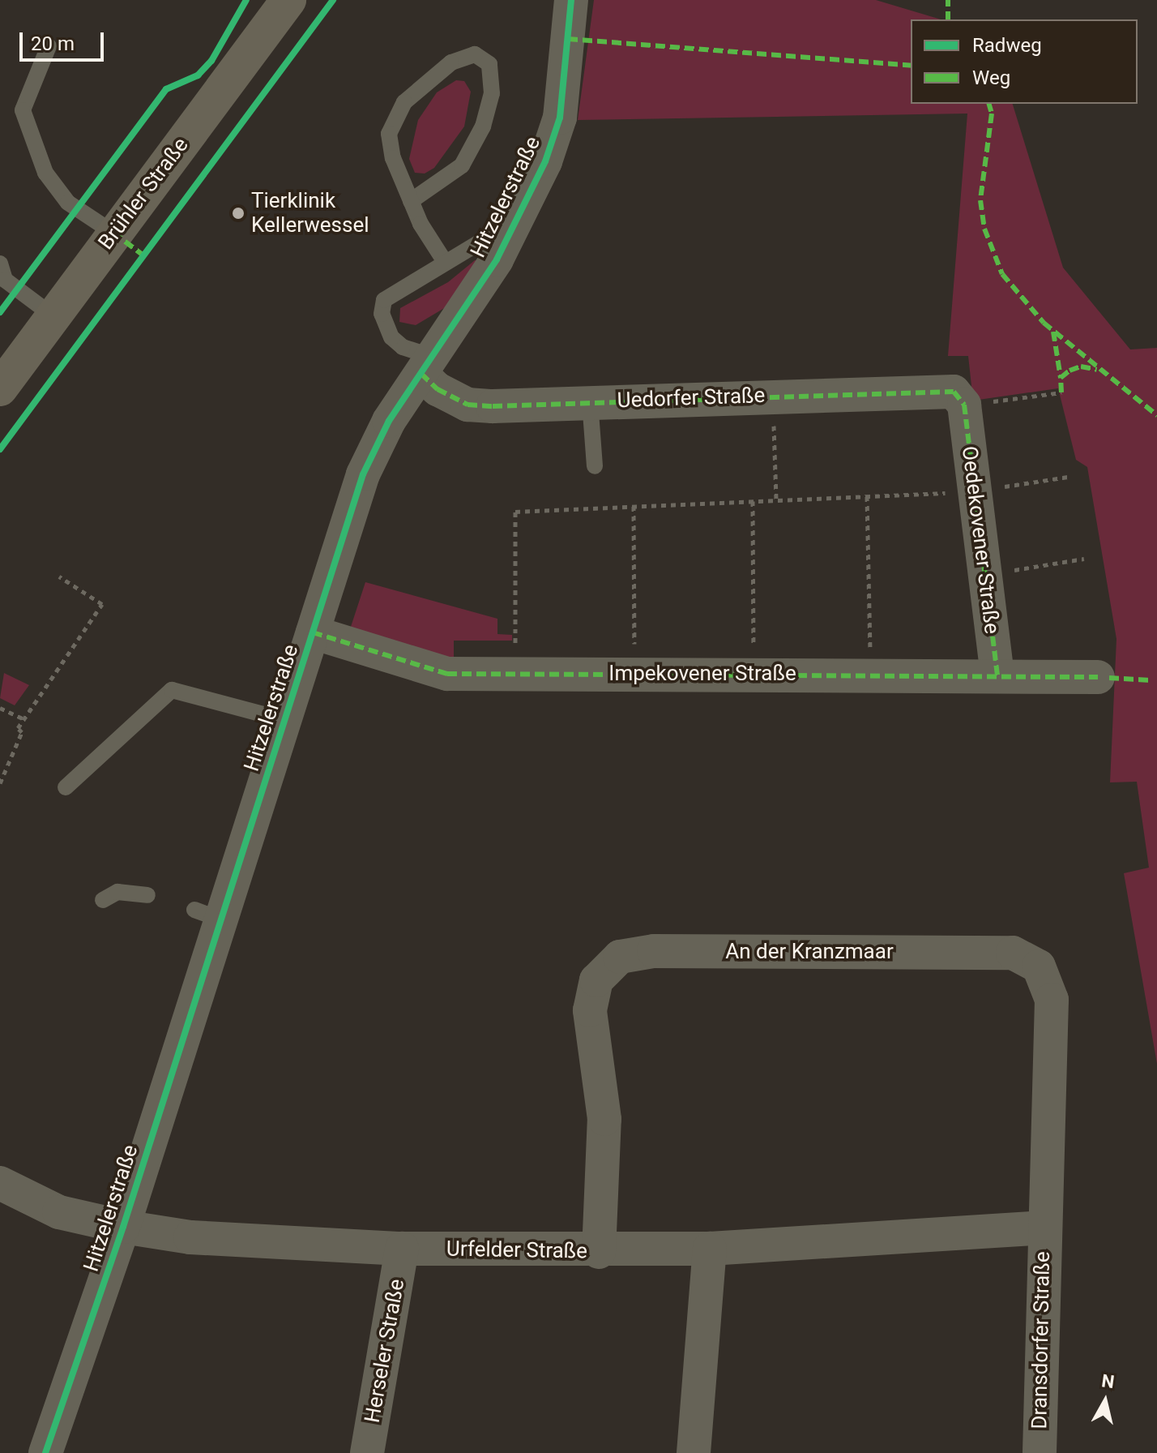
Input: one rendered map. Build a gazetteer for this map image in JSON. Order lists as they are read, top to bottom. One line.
{"streets":{"main road":["Brühler Straße"],"street":["Hitzelerstraße","Uedorfer Straße","Oedekovener Straße","Impekovener Straße","An der Kranzmaar","Urfelder Straße","Dransdorfer Straße","Herseler Straße"]},"crossings":[["Hitzelerstraße","Uedorfer Straße"],["Hitzelerstraße","Impekovener Straße"],["Hitzelerstraße","Urfelder Straße"],["Uedorfer Straße","Oedekovener Straße"],["Oedekovener Straße","Impekovener Straße"],["An der Kranzmaar","Urfelder Straße"],["An der Kranzmaar","Dransdorfer Straße"],["Urfelder Straße","Dransdorfer Straße"],["Urfelder Straße","Herseler Straße"]],"places":["Tierklinik Kellerwessel"],"legend":["Radweg","Weg"],"scale_bar":"20 m","north":"top"}
